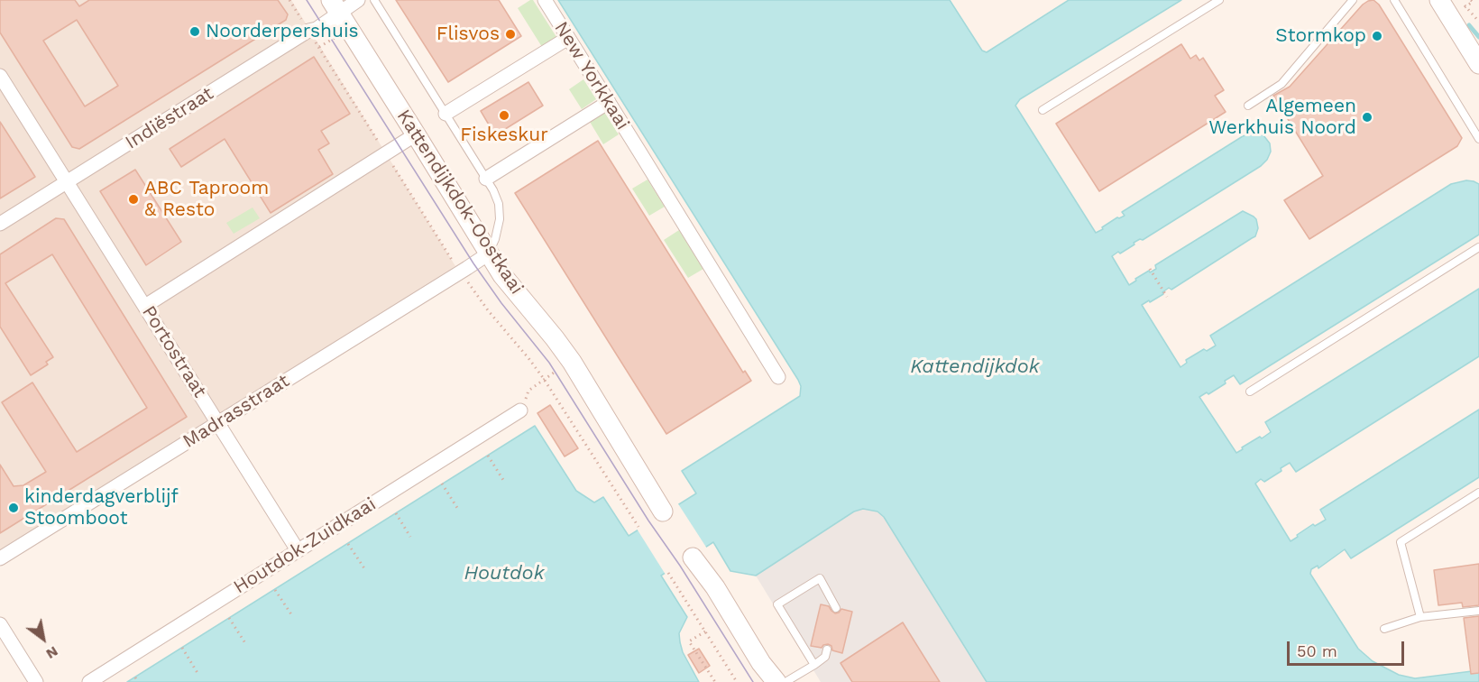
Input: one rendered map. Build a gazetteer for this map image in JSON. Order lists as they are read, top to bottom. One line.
{"streets":{"street":["New Yorkkaai","Indiëstraat","Kattendijkdok-Oostkaai","Portostraat","Madrasstraat","Houtdok-Zuidkaai"]},"crossings":[["Indiëstraat","Kattendijkdok-Oostkaai"],["Indiëstraat","Portostraat"],["Kattendijkdok-Oostkaai","Madrasstraat"],["Portostraat","Madrasstraat"],["Portostraat","Houtdok-Zuidkaai"]],"water":["Kattendijkdok","Houtdok"],"places":["Noorderpershuis","Flisvos","Stormkop","Fiskeskur","Algemeen Werkhuis Noord","ABC Taproom & Resto","kinderdagverblijf Stoomboot"],"scale_bar":"50 m","north":"bottom right"}
